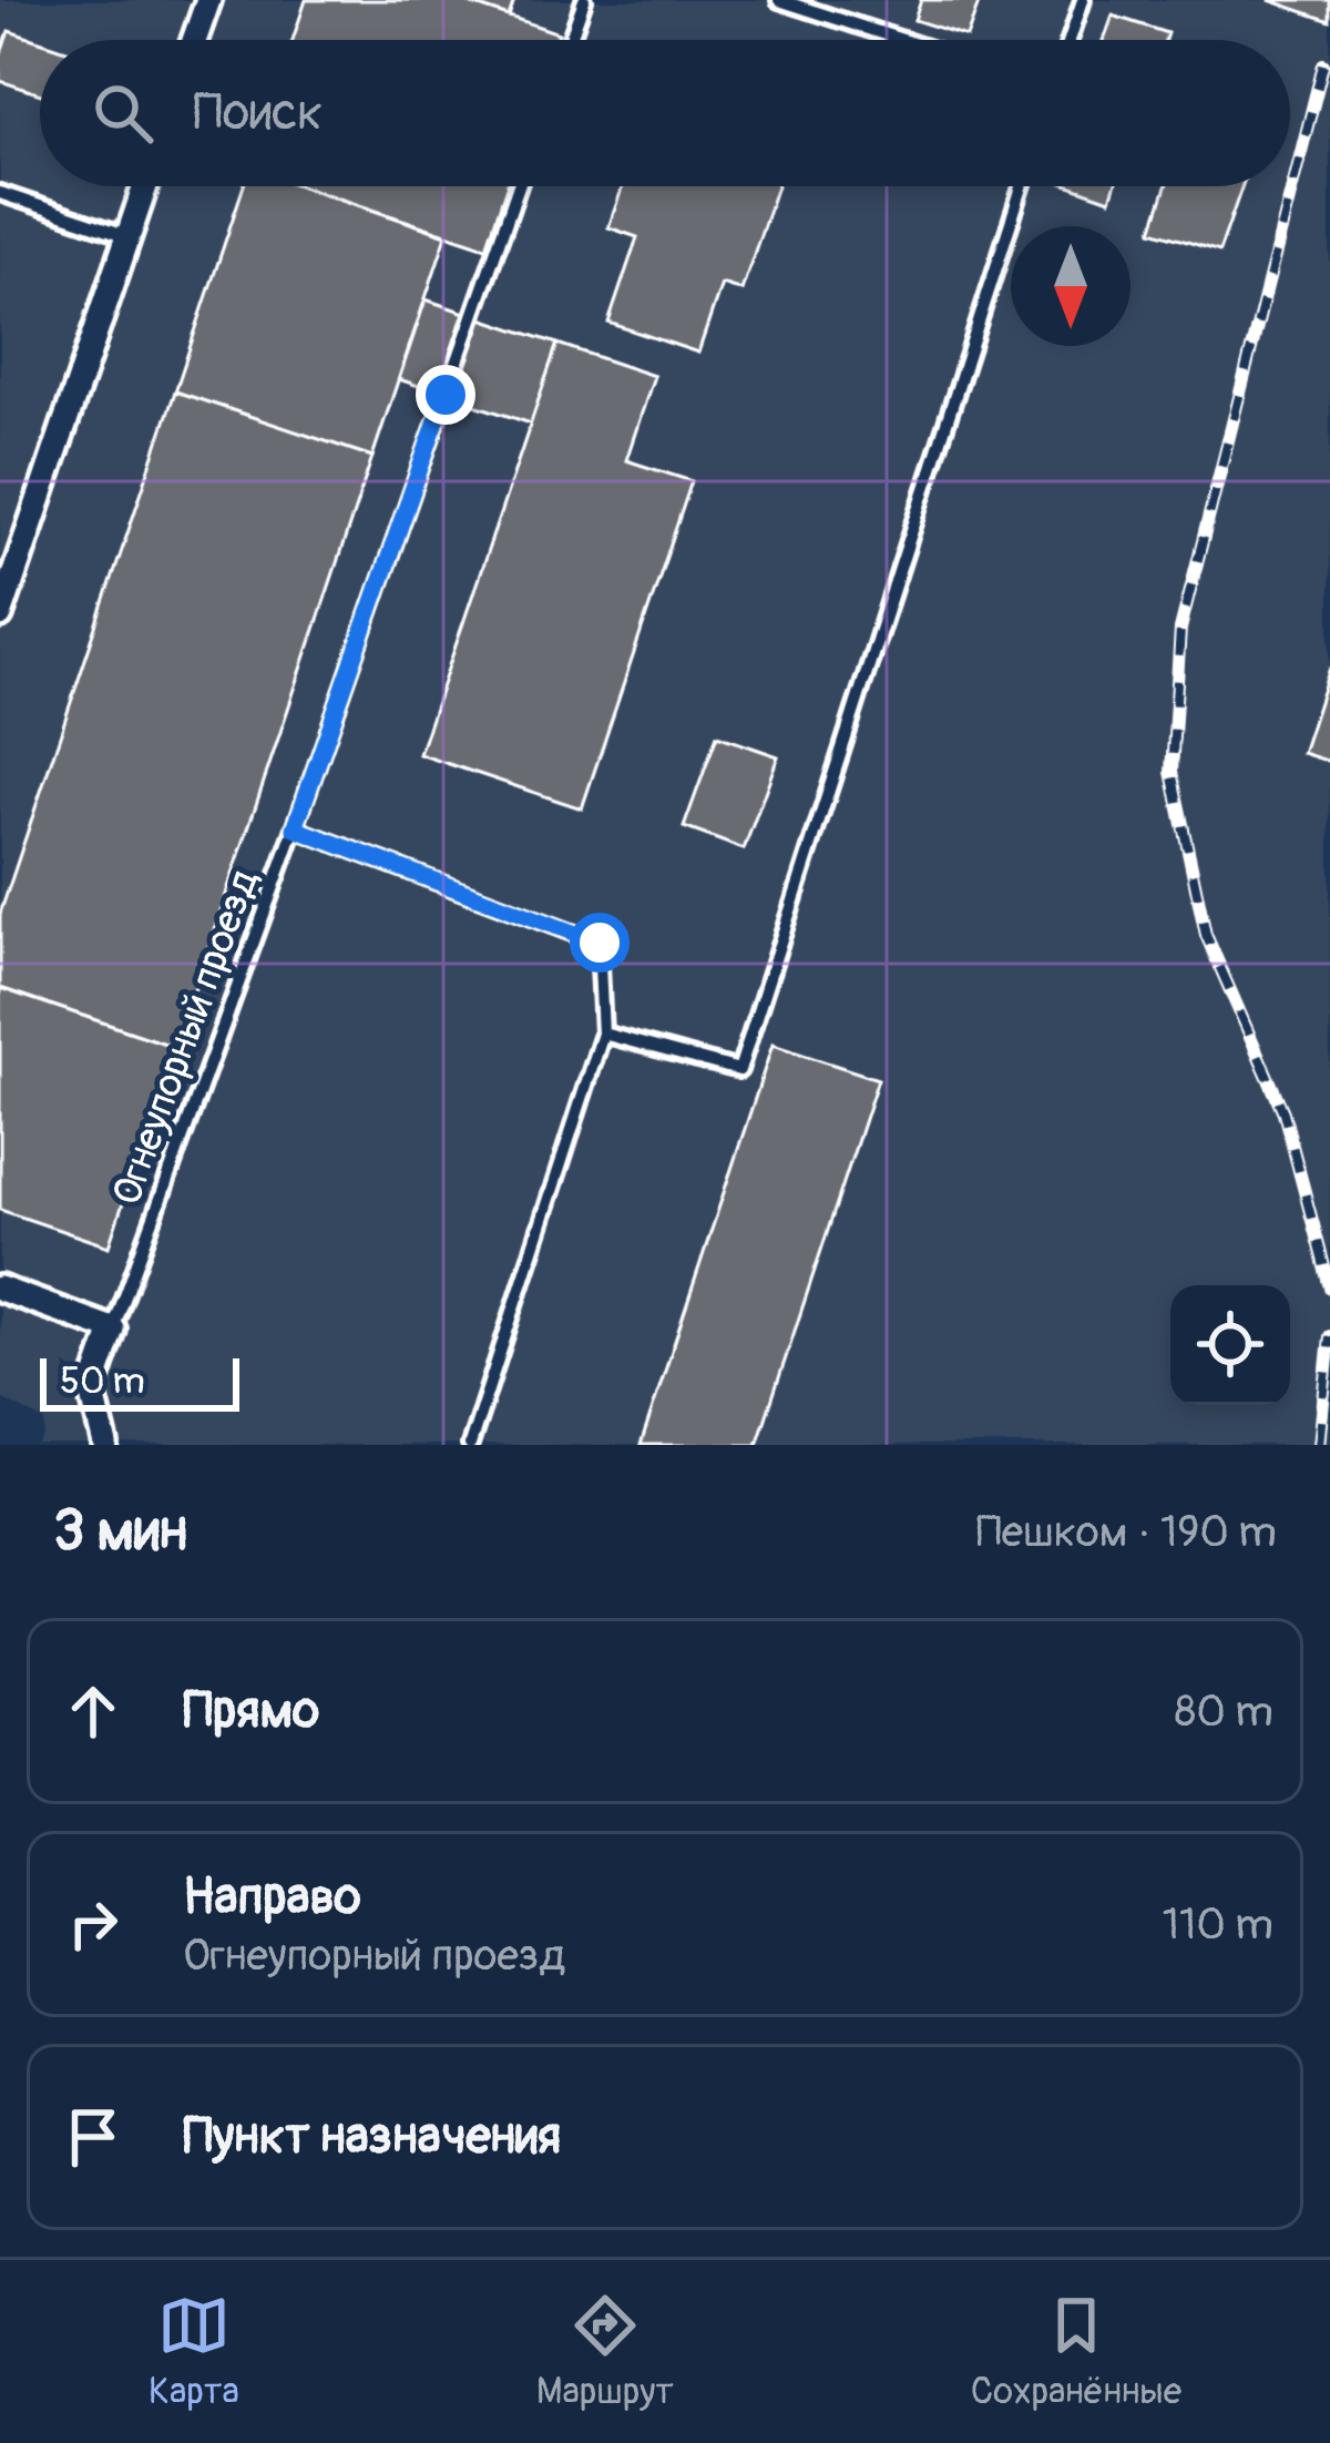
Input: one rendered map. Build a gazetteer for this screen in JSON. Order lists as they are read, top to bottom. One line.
{"streets":{"lane":["Огнеупорный проезд"]},"scale_bar":"50 m","north":"bottom","page":{"search":"Поиск","scale":"50 m","heading":["3 мин","Пешком · 190 m"],"list":[["Прямо","80 m"],["Направо","Огнеупорный проезд","110 m"],"Пункт назначения"],"nav":["Карта","Маршрут","Сохранённые"]}}
